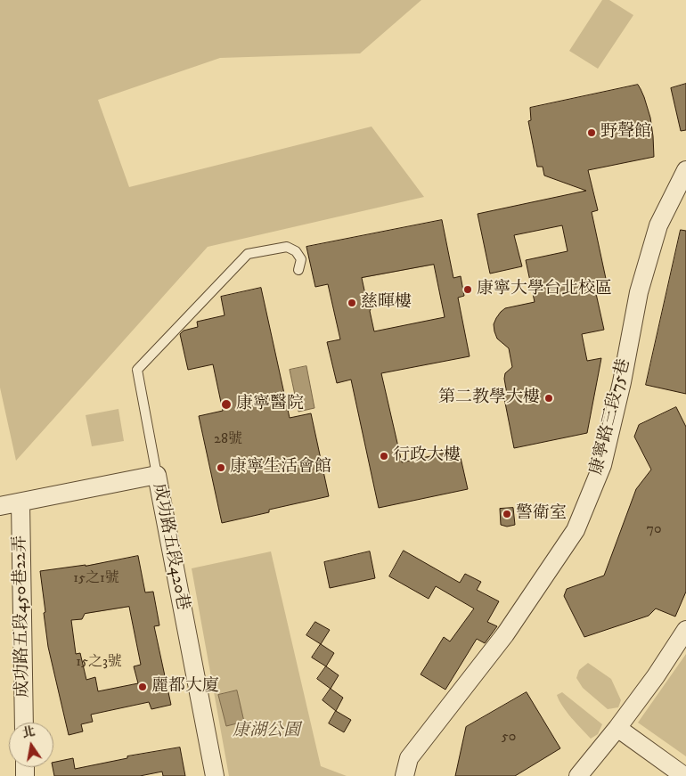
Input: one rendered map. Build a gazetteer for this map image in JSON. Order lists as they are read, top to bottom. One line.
{"streets":{"street":["康寧路三段75巷","成功路五段420巷","成功路五段450巷22弄"]},"crossings":[["成功路五段420巷","成功路五段450巷22弄"]],"parks":["康湖公園"],"places":["野聲館","康寧大學台北校區","慈暉樓","第二教學大樓","康寧醫院","行政大樓","康寧生活會館","警衛室","麗都大廈"],"house_numbers":["28號","70","15之1號","15之3號","50"],"north":"top"}
